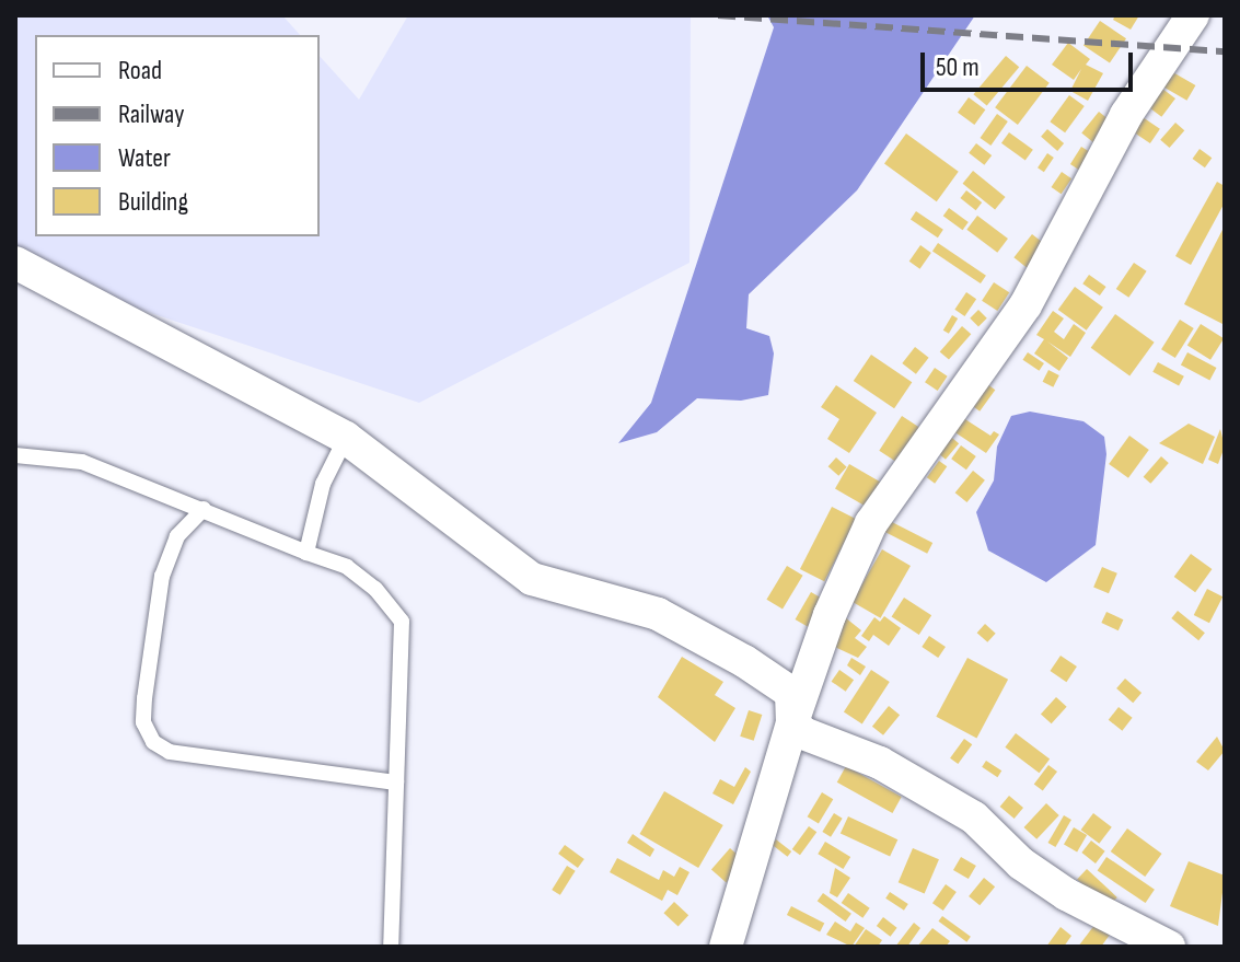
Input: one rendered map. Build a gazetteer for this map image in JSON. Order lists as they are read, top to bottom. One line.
{"legend":["Road","Railway","Water","Building"],"scale_bar":"50 m"}
